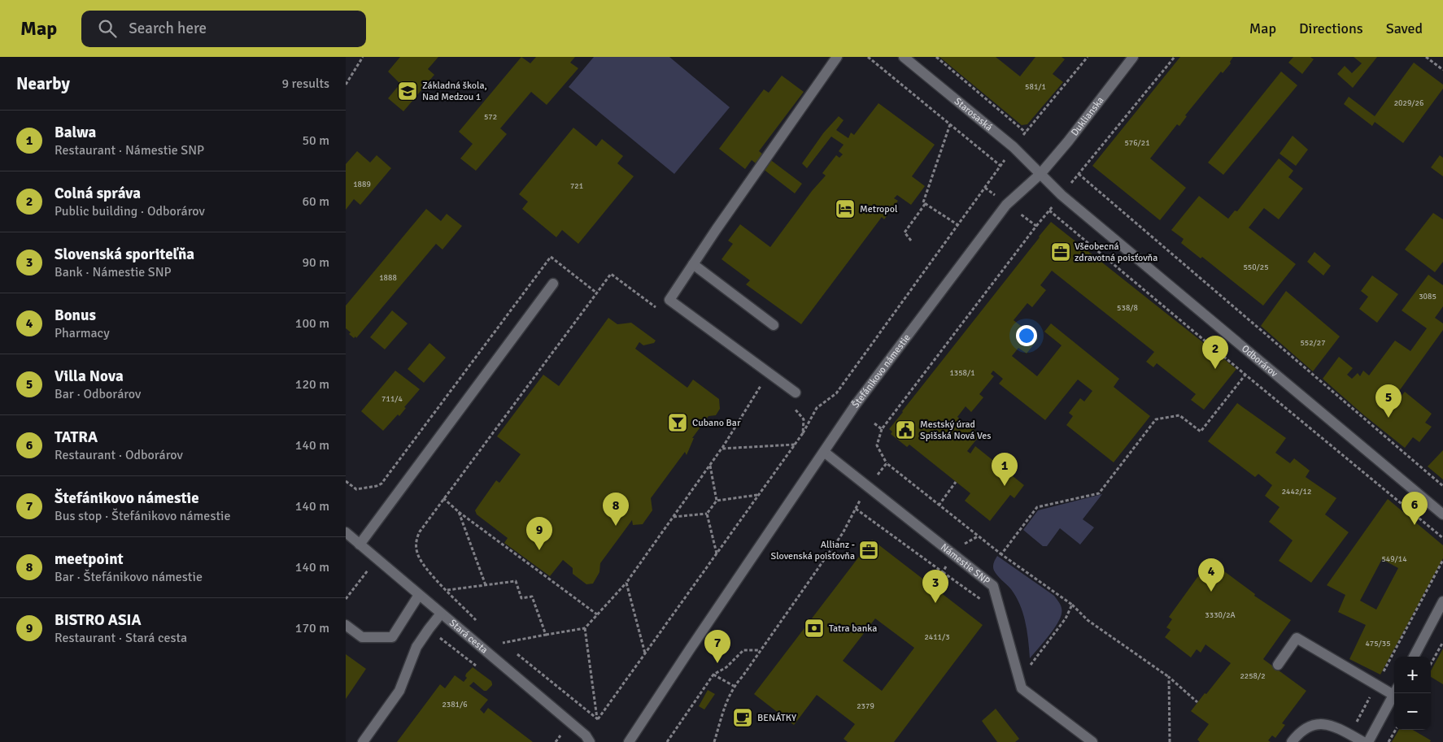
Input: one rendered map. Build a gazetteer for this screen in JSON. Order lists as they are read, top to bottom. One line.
{"streets":{"street":["Starosaská","Duklianska","Odborárov","Štefánikovo námestie","Námestie SNP","Stará cesta"]},"crossings":[["Starosaská","Duklianska"],["Starosaská","Odborárov"],["Starosaská","Štefánikovo námestie"],["Duklianska","Odborárov"],["Duklianska","Štefánikovo námestie"],["Odborárov","Štefánikovo námestie"],["Štefánikovo námestie","Námestie SNP"]],"places":{"school or university":["Základná škola, Nad Medzou 1"],"hotel":["Metropol"],"office":["Všeobecná zdravotná poisťovňa","Allianz - Slovenská poisťovňa"],"bar":["Cubano Bar"],"public building":["Mestský úrad Spišská Nová Ves"],"bank":["Tatra banka"],"cafe":["BENÁTKY"]},"house_numbers":["581/1","2029/26","572","576/21","1889","721","550/25","1888","3085","538/8","552/27","1358/1","711/4","2442/12","549/14","3330/2A","2411/3","475/35","2258/2","2381/6","2379"],"page":{"header":"Map","search":"Search here","nav":["Map","Directions","Saved"],"heading":["Nearby","9 results"],"list":[{"mark":"1","name":"Balwa","note":"Restaurant · Námestie SNP","value":"50 m"},{"mark":"2","name":"Colná správa","note":"Public building · Odborárov","value":"60 m"},{"mark":"3","name":"Slovenská sporiteľňa","note":"Bank · Námestie SNP","value":"90 m"},{"mark":"4","name":"Bonus","note":"Pharmacy","value":"100 m"},{"mark":"5","name":"Villa Nova","note":"Bar · Odborárov","value":"120 m"},{"mark":"6","name":"TATRA","note":"Restaurant · Odborárov","value":"140 m"},{"mark":"7","name":"Štefánikovo námestie","note":"Bus stop · Štefánikovo námestie","value":"140 m"},{"mark":"8","name":"meetpoint","note":"Bar · Štefánikovo námestie","value":"140 m"},{"mark":"9","name":"BISTRO ASIA","note":"Restaurant · Stará cesta","value":"170 m"}],"pins":["2","5","1","6","8","9","4","3","7"],"map_buttons":["+","−"]}}
